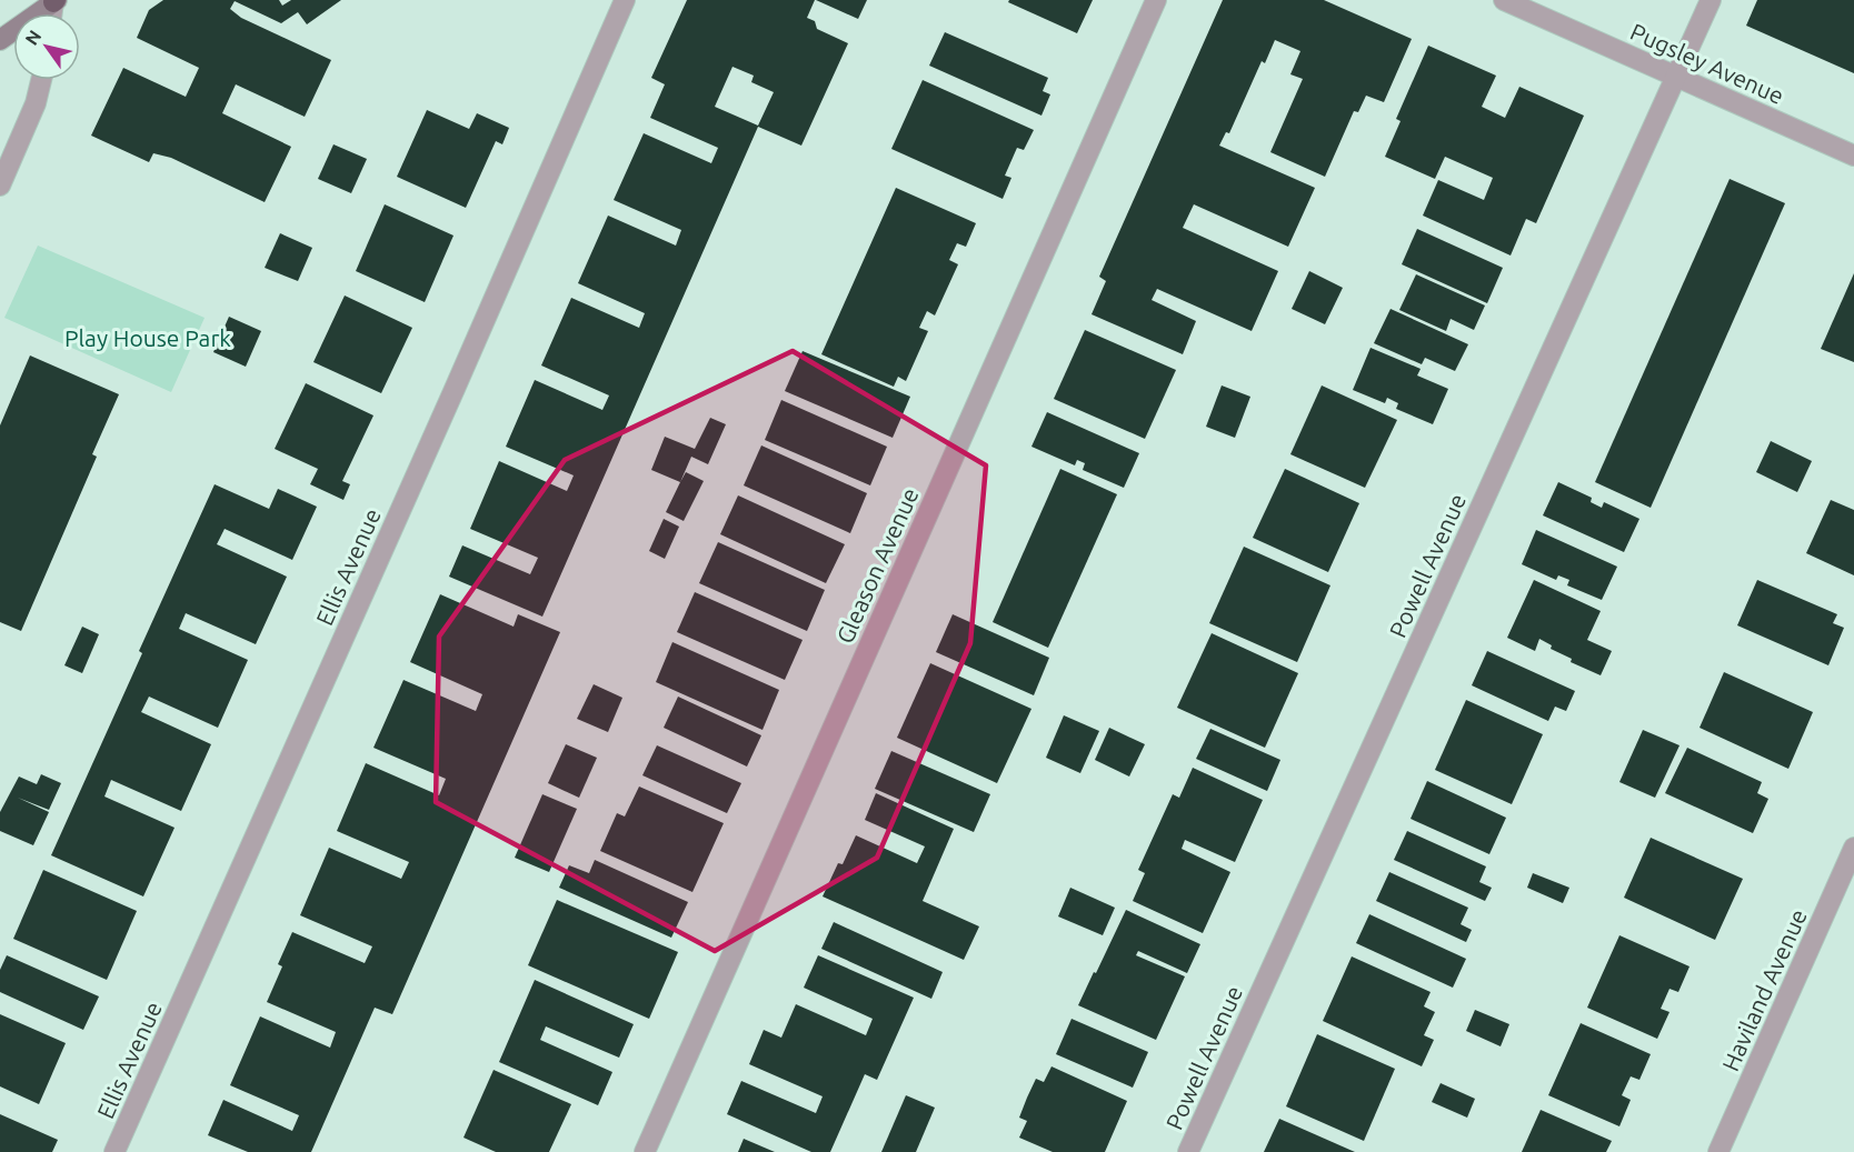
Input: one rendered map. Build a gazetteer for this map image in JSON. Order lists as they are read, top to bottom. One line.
{"streets":{"street":["Pugsley Avenue","Gleason Avenue","Powell Avenue","Ellis Avenue","Haviland Avenue"]},"crossings":[["Pugsley Avenue","Powell Avenue"]],"parks":["Play House Park"],"north":"top left"}
